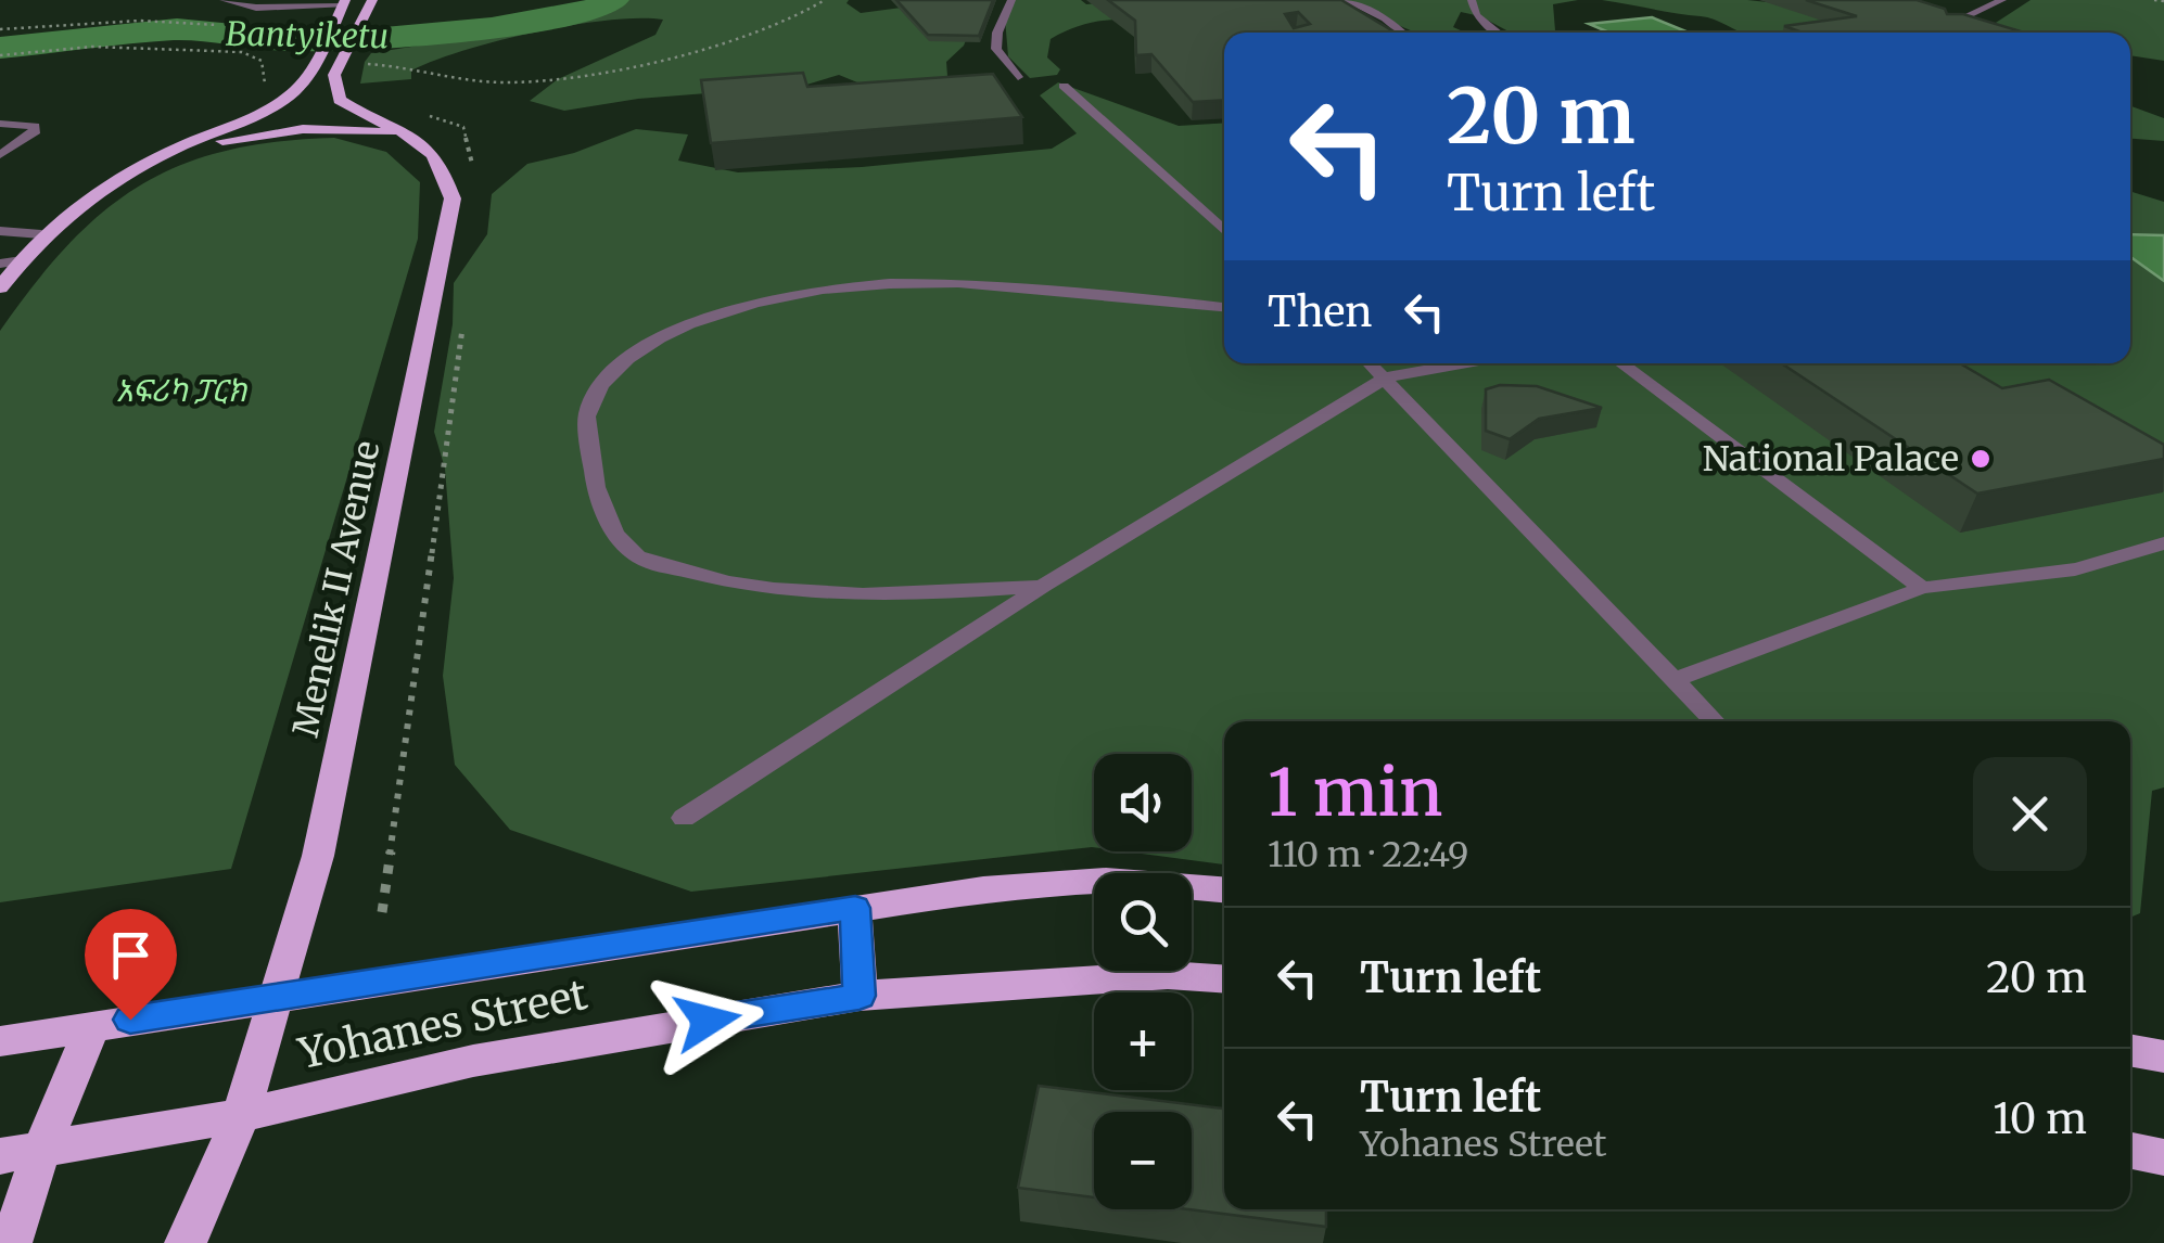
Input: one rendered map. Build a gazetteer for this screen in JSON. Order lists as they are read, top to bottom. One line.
{"streets":{"main road":["Menelik II Avenue","Yohanes Street"]},"crossings":[["Menelik II Avenue","Yohanes Street"]],"water":["Bantyiketu"],"parks":["አፍሪካ ፓርክ"],"places":["National Palace"],"page":{"turn":["20 m","Turn left"],"then":"Then","heading":["1 min","110 m · 22:49"],"map_buttons":["+","−"],"list":[{"name":"Turn left","value":"20 m"},{"name":"Turn left","note":"Yohanes Street","value":"10 m"}]}}
